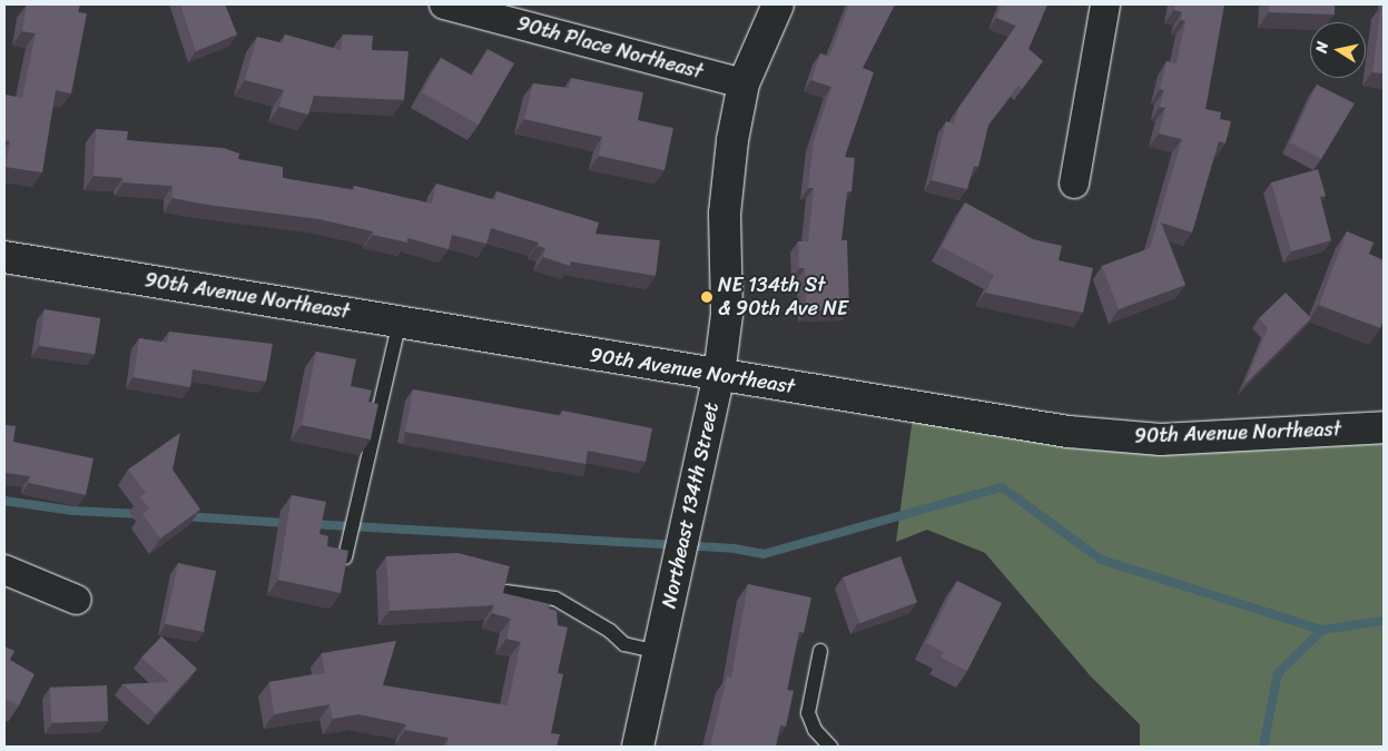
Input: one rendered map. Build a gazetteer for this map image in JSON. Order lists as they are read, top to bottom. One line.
{"streets":{"street":["90th Place Northeast","90th Avenue Northeast","Northeast 134th Street"]},"crossings":[["90th Place Northeast","Northeast 134th Street"],["90th Avenue Northeast","Northeast 134th Street"]],"places":["NE 134th St & 90th Ave NE"],"north":"left"}
